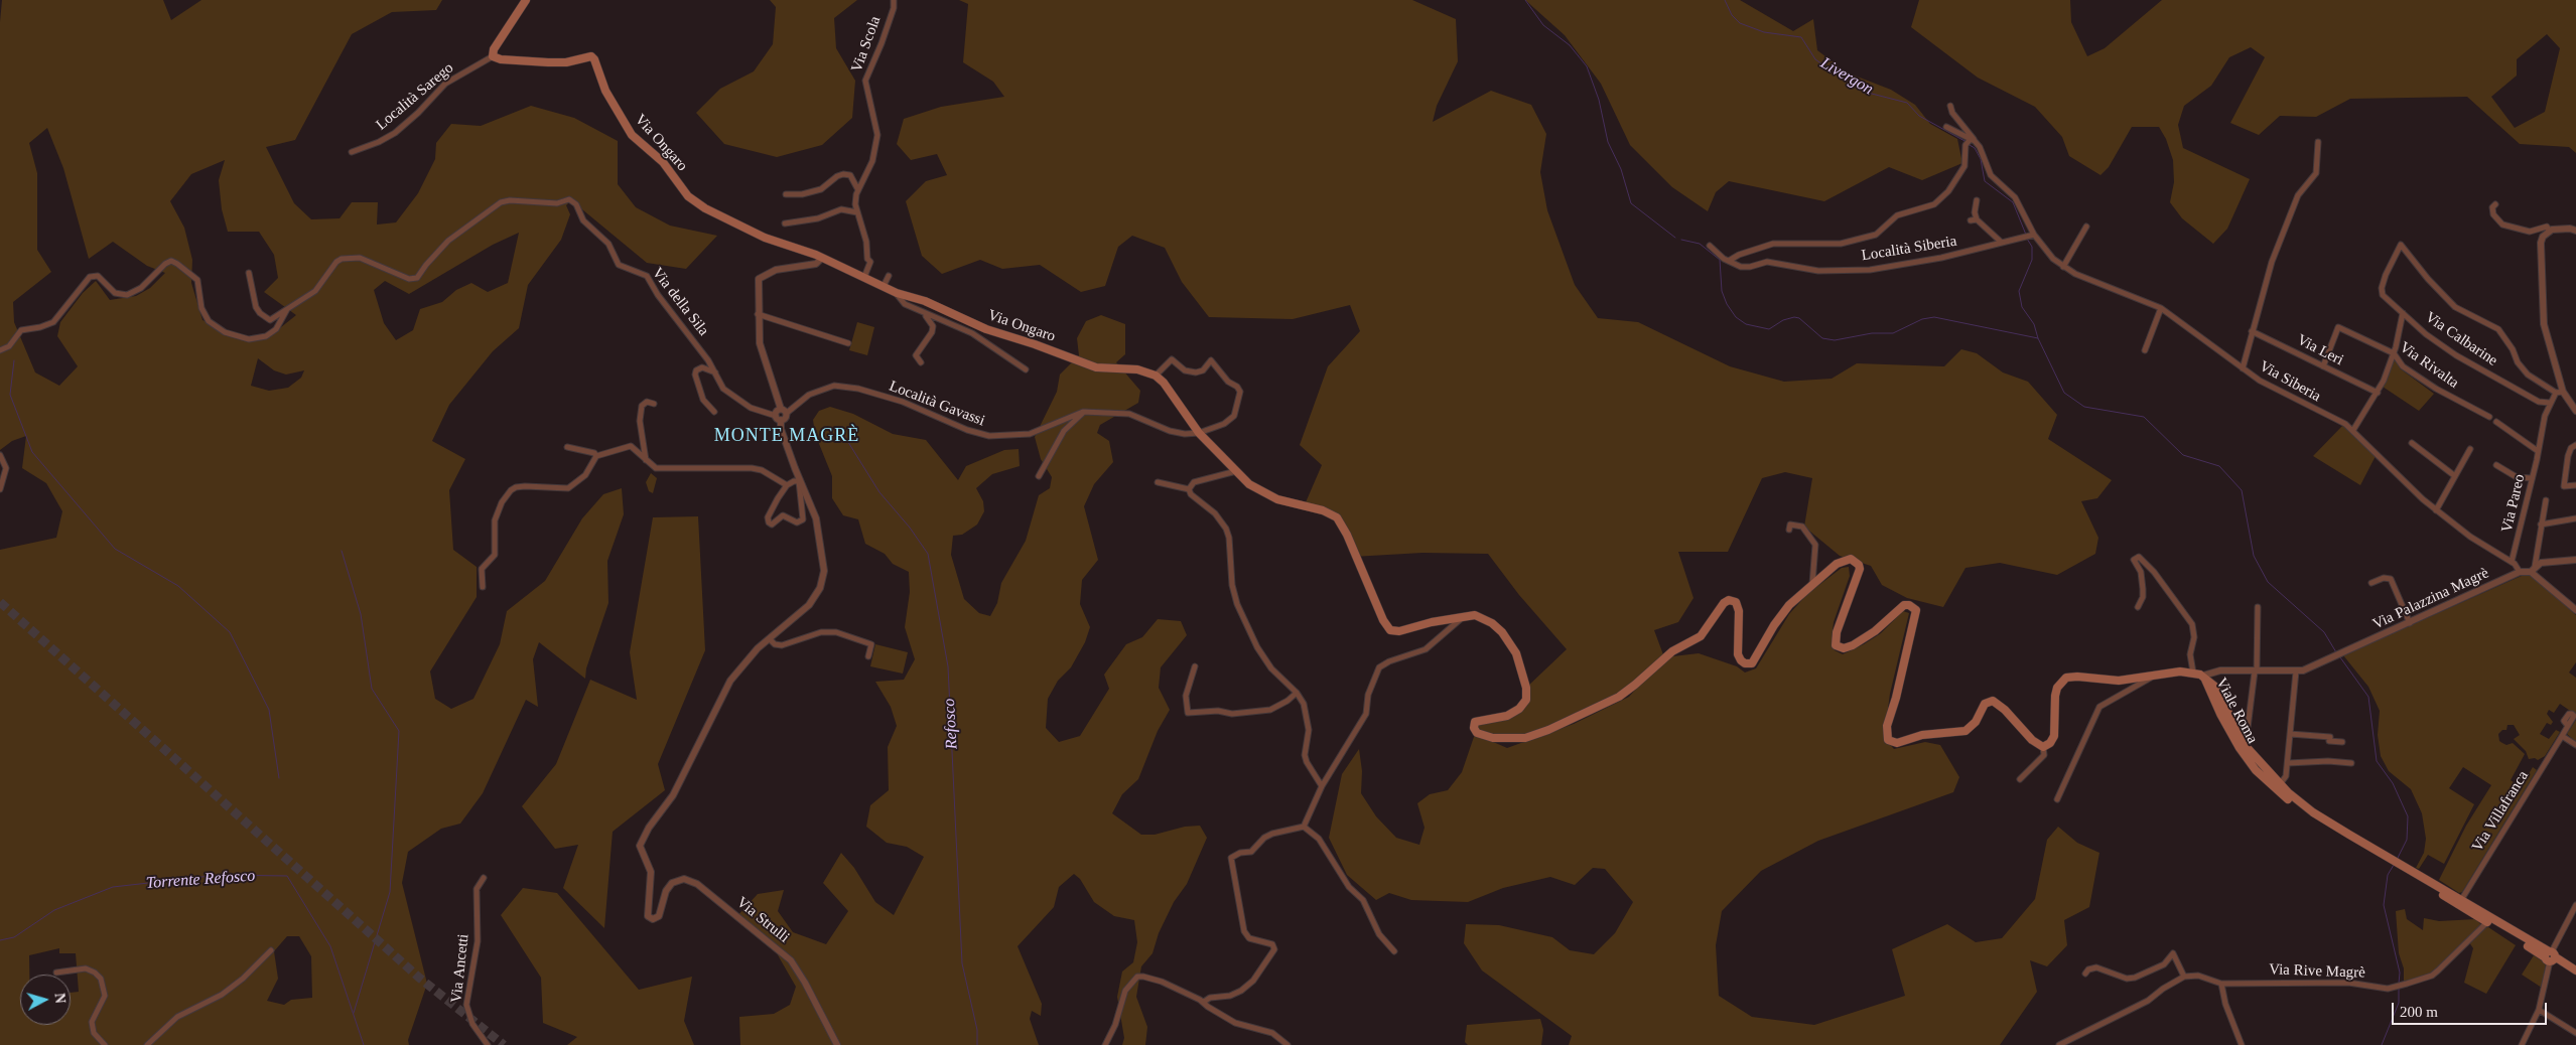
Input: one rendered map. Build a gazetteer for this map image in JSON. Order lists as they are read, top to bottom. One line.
{"streets":{"main road":["Via Ongaro","Viale Roma"],"street":["Via Scola","Località Sarego","Località Siberia","Via della Sila","Via Calbarine","Via Leri","Via Rivalta","Via Siberia","Località Gavassi","Via Pareo","Via Palazzina Magrè","Via Villafranca","Via Strulli","Via Ancetti","Via Rive Magrè"]},"crossings":[["Località Sarego","Via Ongaro"],["Località Siberia","Via Siberia"],["Via Calbarine","Via Pareo"],["Via Leri","Via Rivalta"],["Via Siberia","Via Pareo"],["Via Siberia","Via Palazzina Magrè"],["Viale Roma","Via Villafranca"],["Viale Roma","Via Rive Magrè"]],"districts":["MONTE MAGRÈ"],"water":["Livergon","Refosco","Torrente Refosco"],"scale_bar":"200 m","north":"right"}
